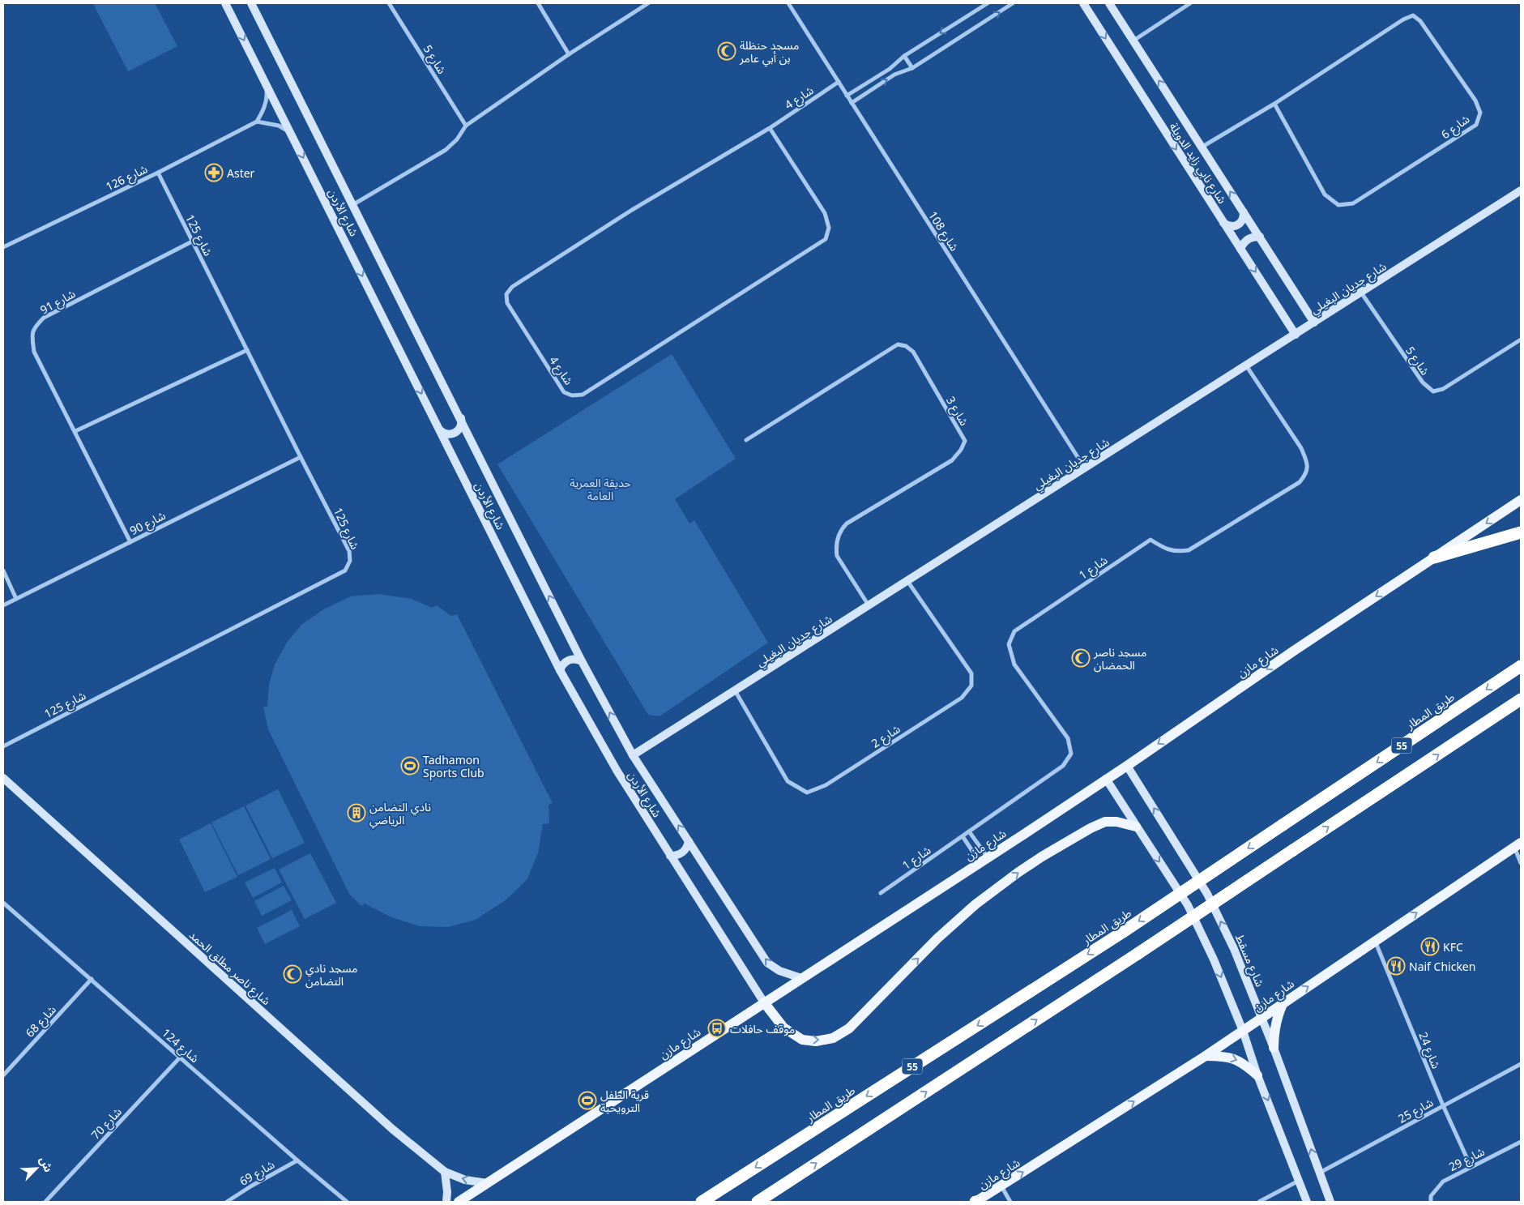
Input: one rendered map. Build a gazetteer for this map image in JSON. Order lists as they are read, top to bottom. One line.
{"streets":{"highway":["طريق المطار","55"],"main road":["شارع مازن"],"street":["شارع 5","شارع 4","شارع 6","شارع نابي زايد الدويلة","شارع 126","شارع الأردن","شارع 108","شارع 125","شارع جديان البغيلي","شارع 91","شارع 3","شارع 90","شارع 1","شارع 2","شارع مسقط","شارع ناصر مطلق الحمد","شارع 68","شارع 124","شارع 24","شارع 25","شارع 70","شارع 29","شارع 69"]},"crossings":[["شارع 5","شارع جديان البغيلي"],["شارع 4","شارع 108"],["شارع 6","شارع نابي زايد الدويلة"],["شارع نابي زايد الدويلة","شارع جديان البغيلي"],["شارع 126","شارع 125"],["شارع الأردن","شارع جديان البغيلي"],["شارع الأردن","شارع مازن"],["شارع 108","شارع جديان البغيلي"],["شارع 125","شارع 91"],["شارع 125","شارع 90"],["شارع جديان البغيلي","شارع 3"],["شارع جديان البغيلي","شارع 1"],["شارع جديان البغيلي","شارع 2"],["شارع 91","شارع 90"],["شارع مازن","شارع مسقط"],["شارع مازن","شارع ناصر مطلق الحمد"],["شارع مازن","شارع 24"],["شارع مسقط","شارع 25"],["شارع 68","شارع 124"],["شارع 124","شارع 70"],["شارع 124","شارع 69"],["شارع 24","شارع 25"],["شارع 24","شارع 29"]],"parks":["حديقة العمرية العامة"],"places":{"mosque":["مسجد حنظلة بن أبي عامر","مسجد ناصر الحمضان","مسجد نادي التضامن"],"pharmacy":["Aster"],"sports":["Tadhamon Sports Club","قرية الطفل الترويحية"],"building":["نادي التضامن الرياضي"],"restaurant":["KFC","Naif Chicken"],"bus stop":["موقف حافلات"]},"north":"top right"}
